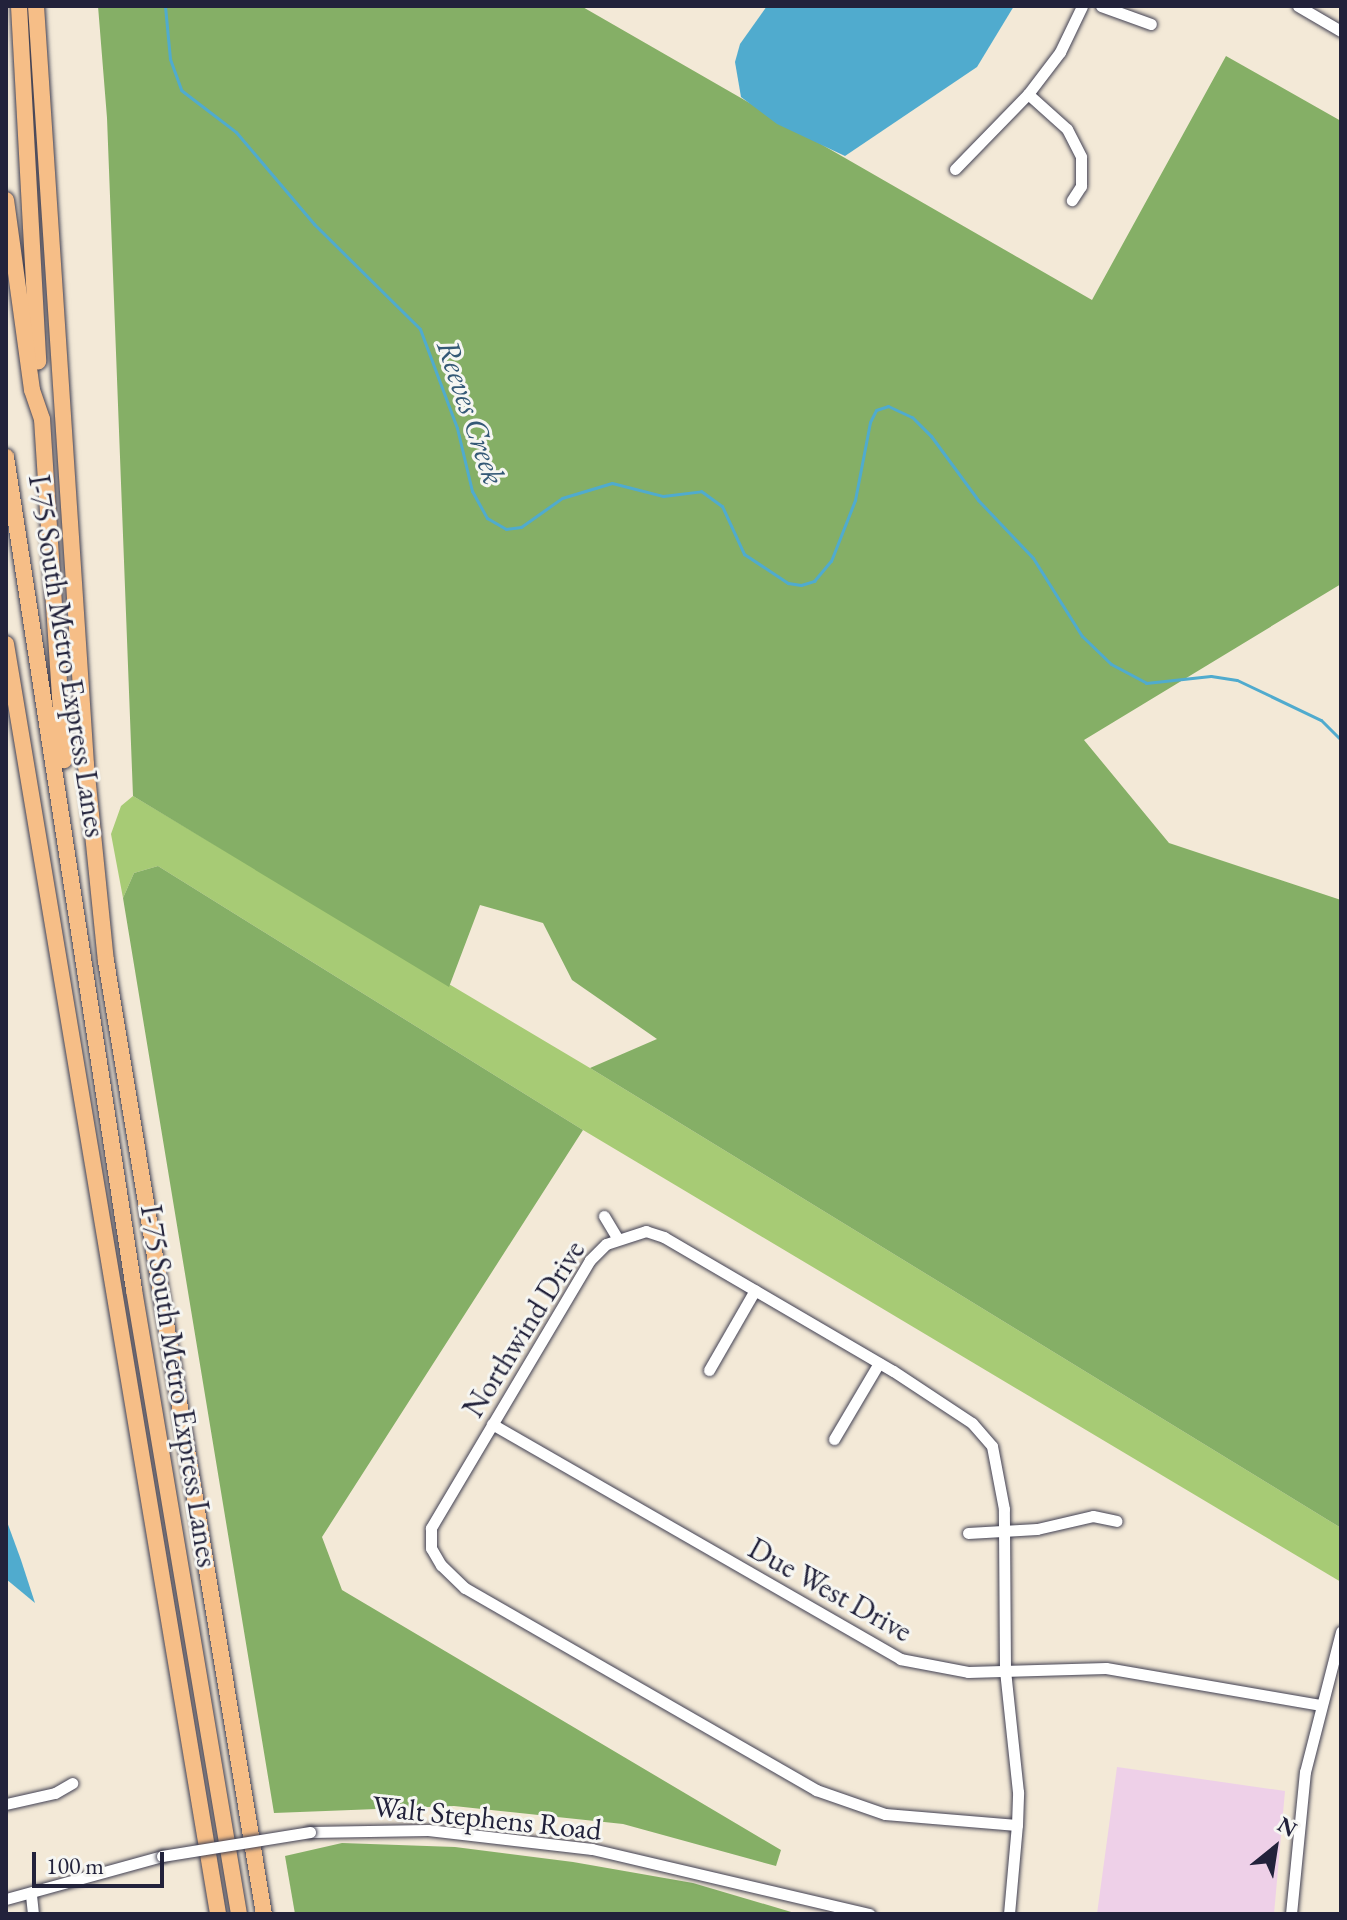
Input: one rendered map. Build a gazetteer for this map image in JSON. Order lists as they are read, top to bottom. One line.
{"streets":{"highway":["I-75 South Metro Express Lanes"],"street":["Northwind Drive","Due West Drive","Walt Stephens Road"]},"crossings":[["Northwind Drive","Due West Drive"]],"water":["Reeves Creek"],"scale_bar":"100 m","north":"top right"}
